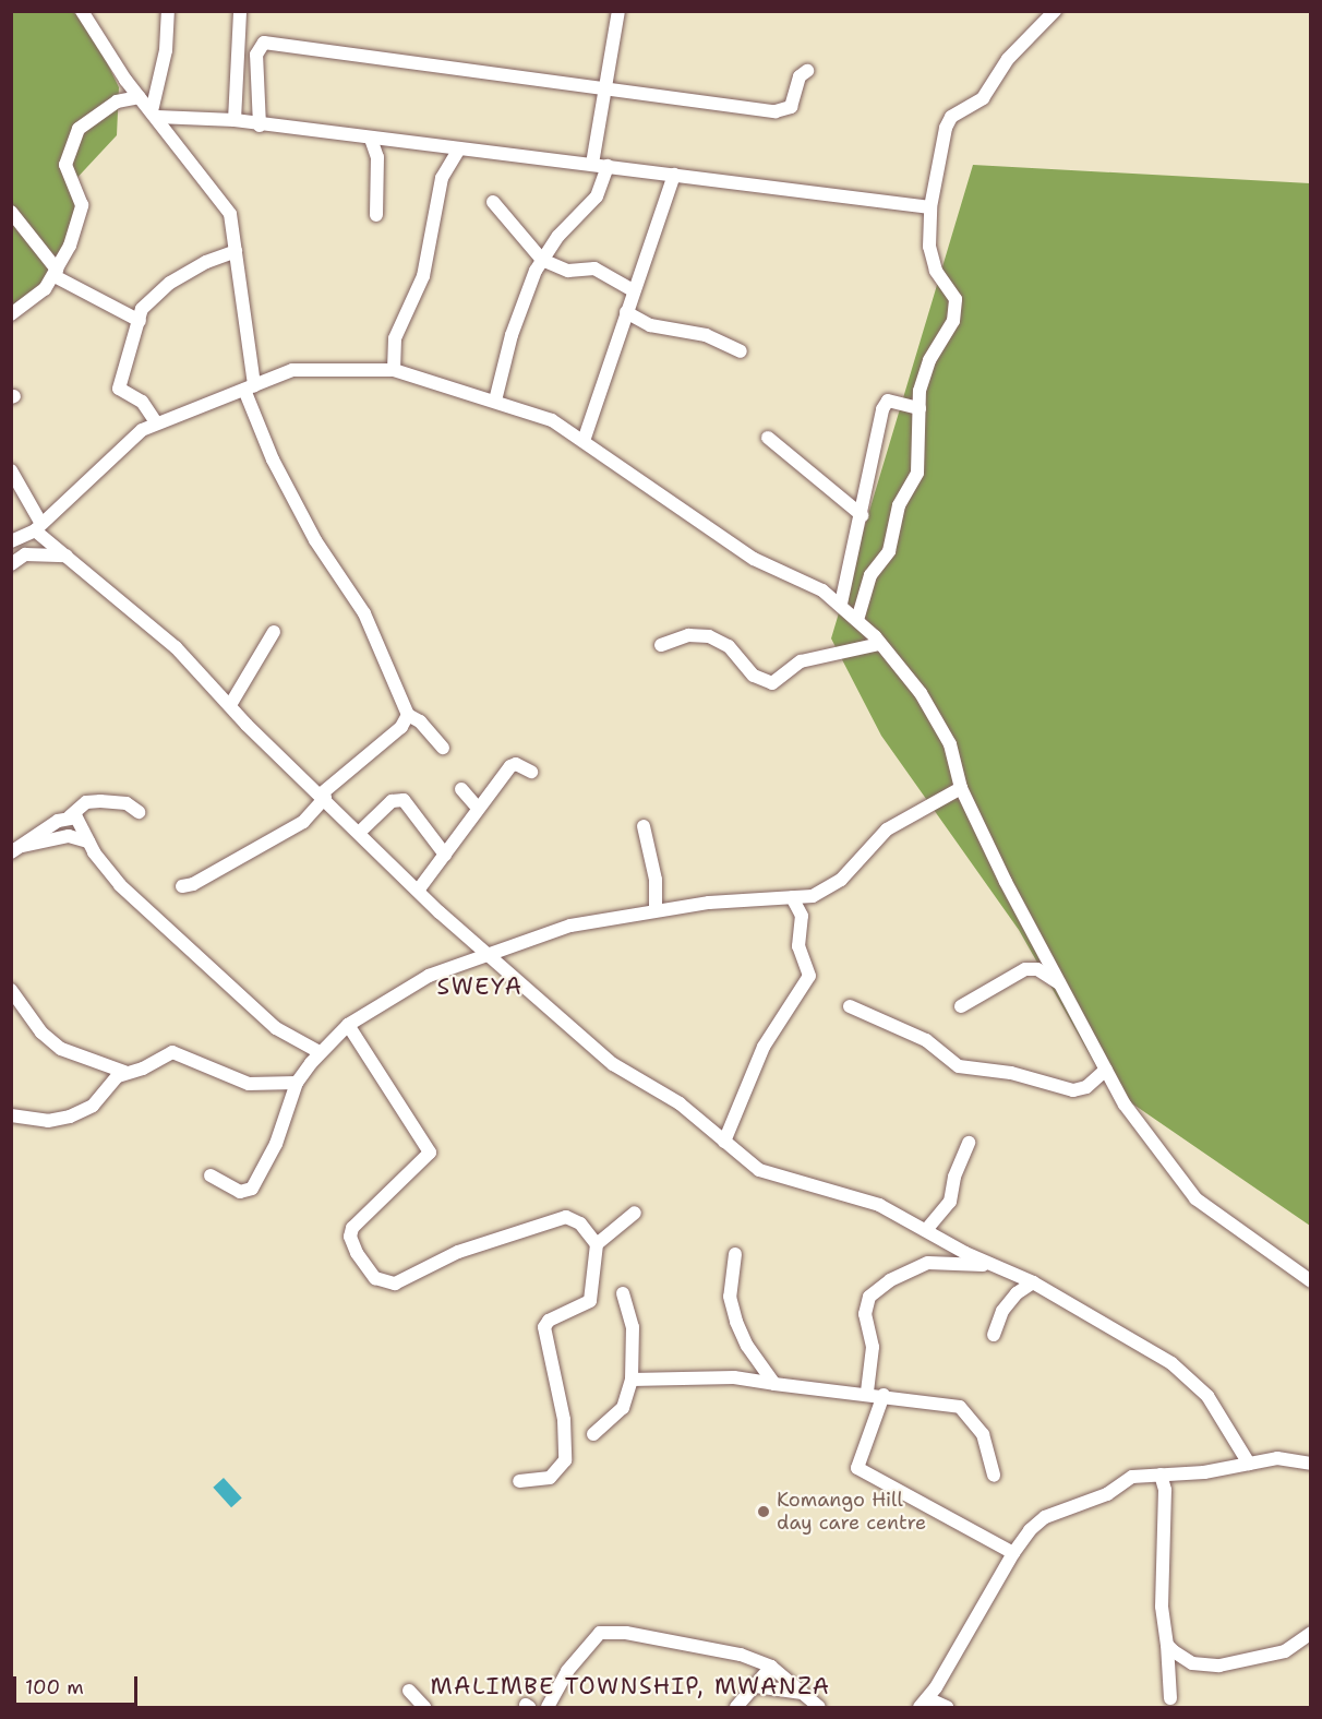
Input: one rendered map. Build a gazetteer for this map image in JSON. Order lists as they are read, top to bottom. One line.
{"districts":["SWEYA","MALIMBE TOWNSHIP, MWANZA"],"places":["Komango Hill day care centre"],"scale_bar":"100 m"}
